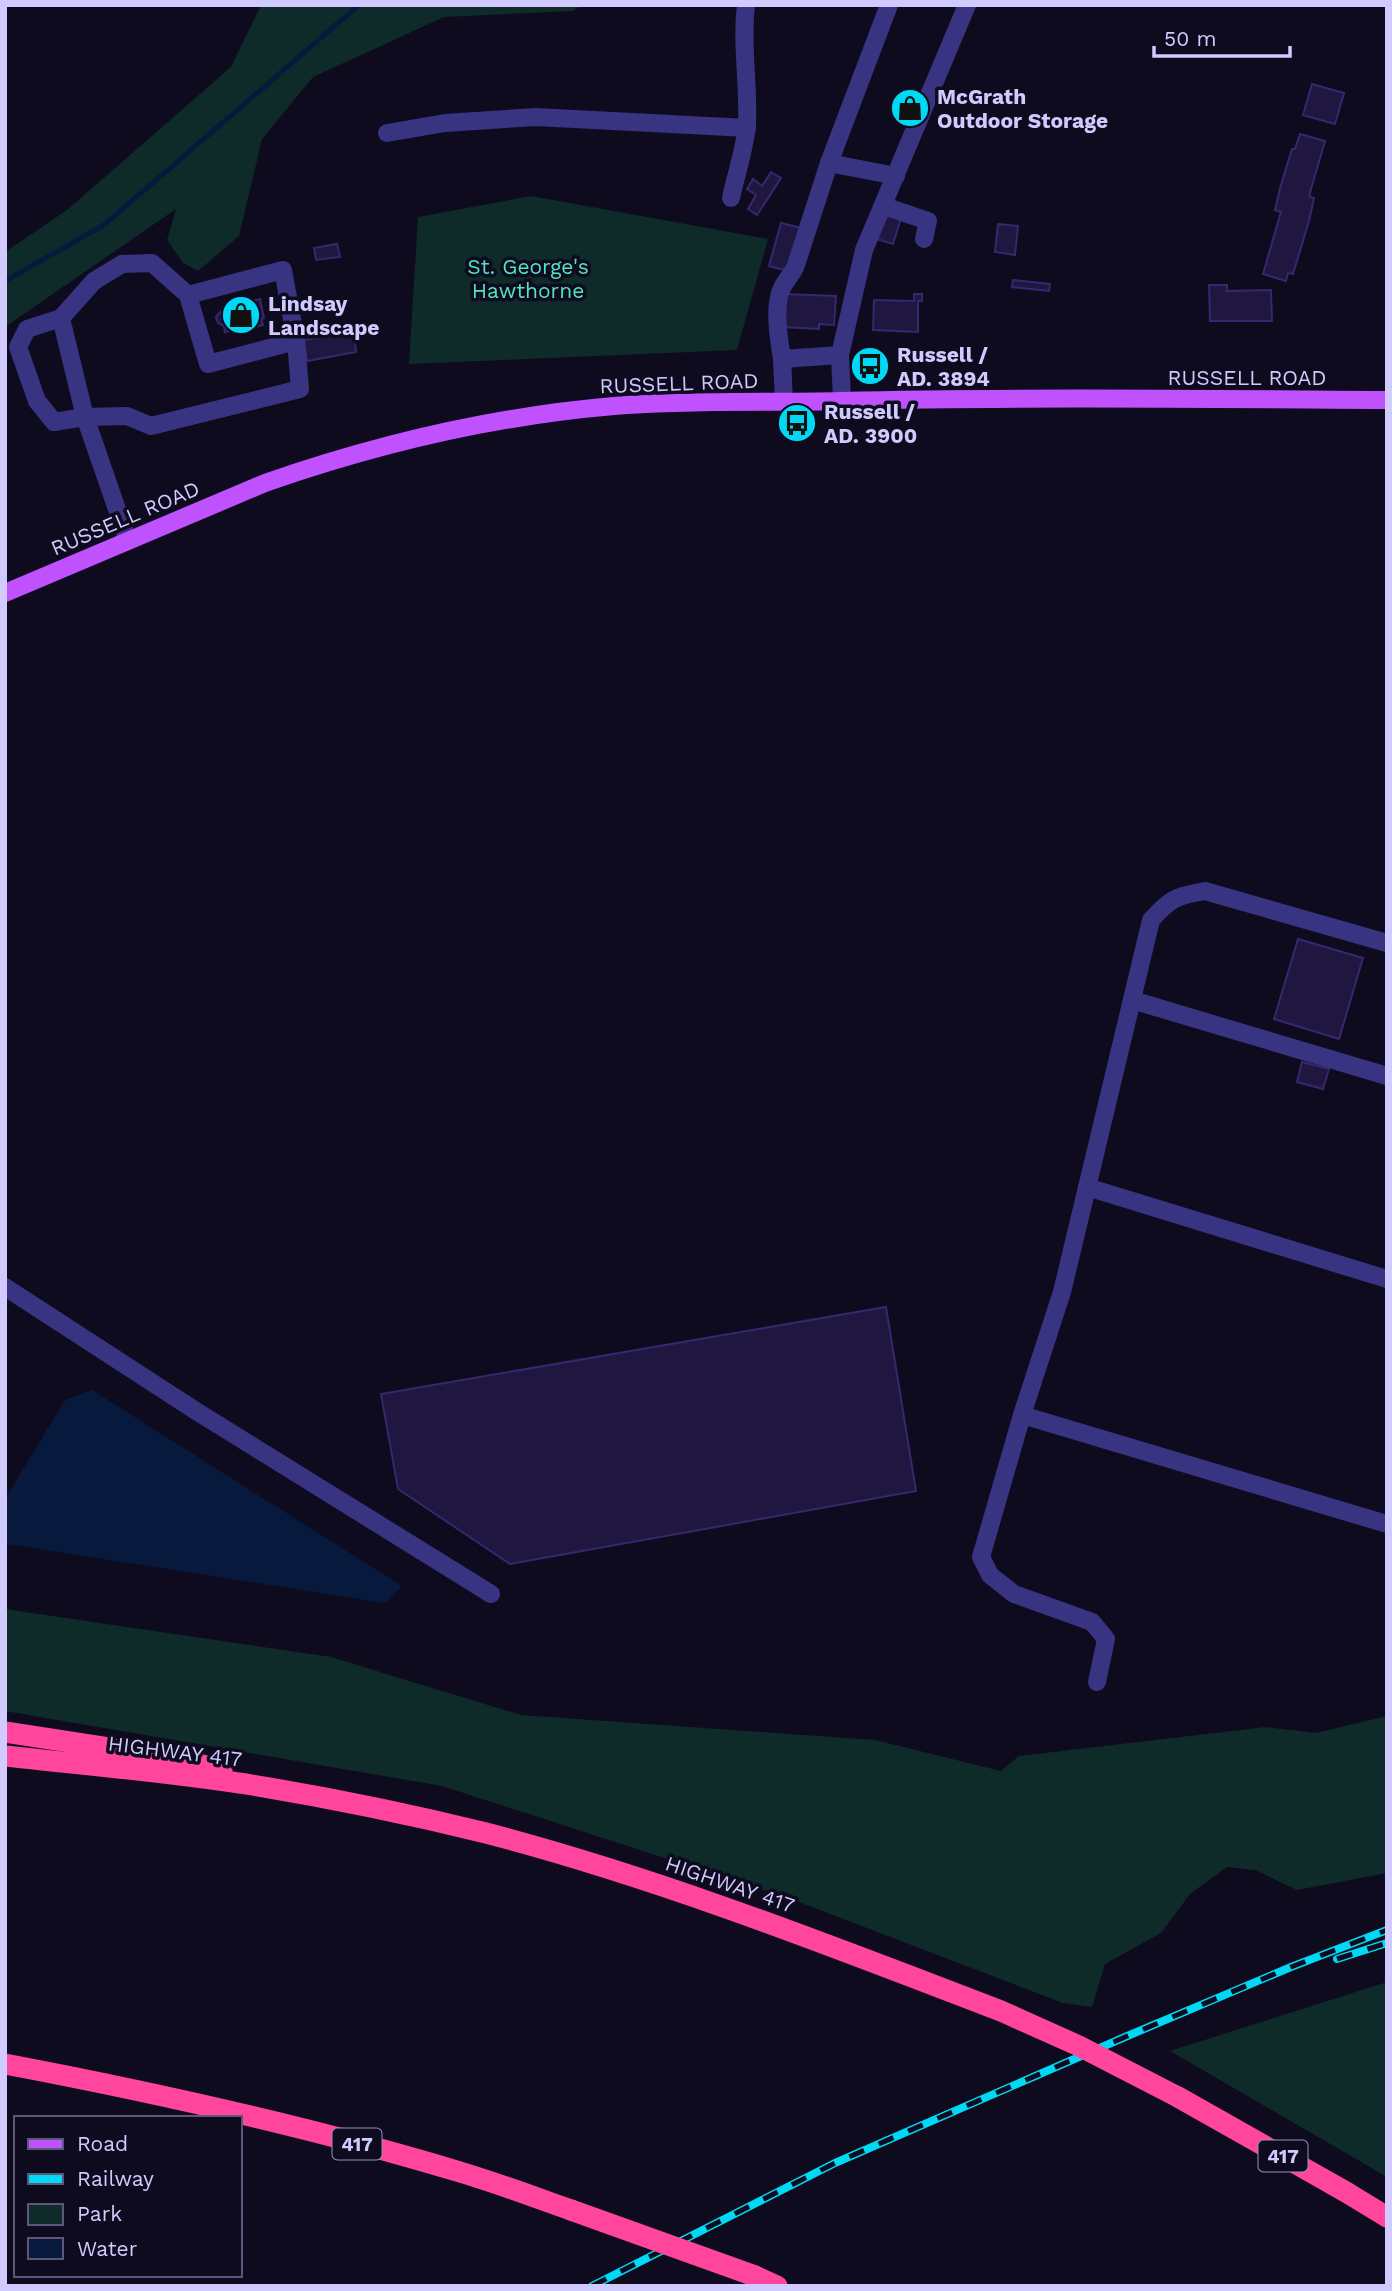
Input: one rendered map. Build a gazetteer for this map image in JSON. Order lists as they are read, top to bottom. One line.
{"streets":{"highway":["HIGHWAY 417","417"],"main road":["RUSSELL ROAD"]},"parks":["St. George's Hawthorne"],"places":{"shop":["McGrath Outdoor Storage","Lindsay Landscape"],"bus stop":["Russell / AD. 3894","Russell / AD. 3900"]},"legend":["Road","Railway","Park","Water"],"scale_bar":"50 m"}
